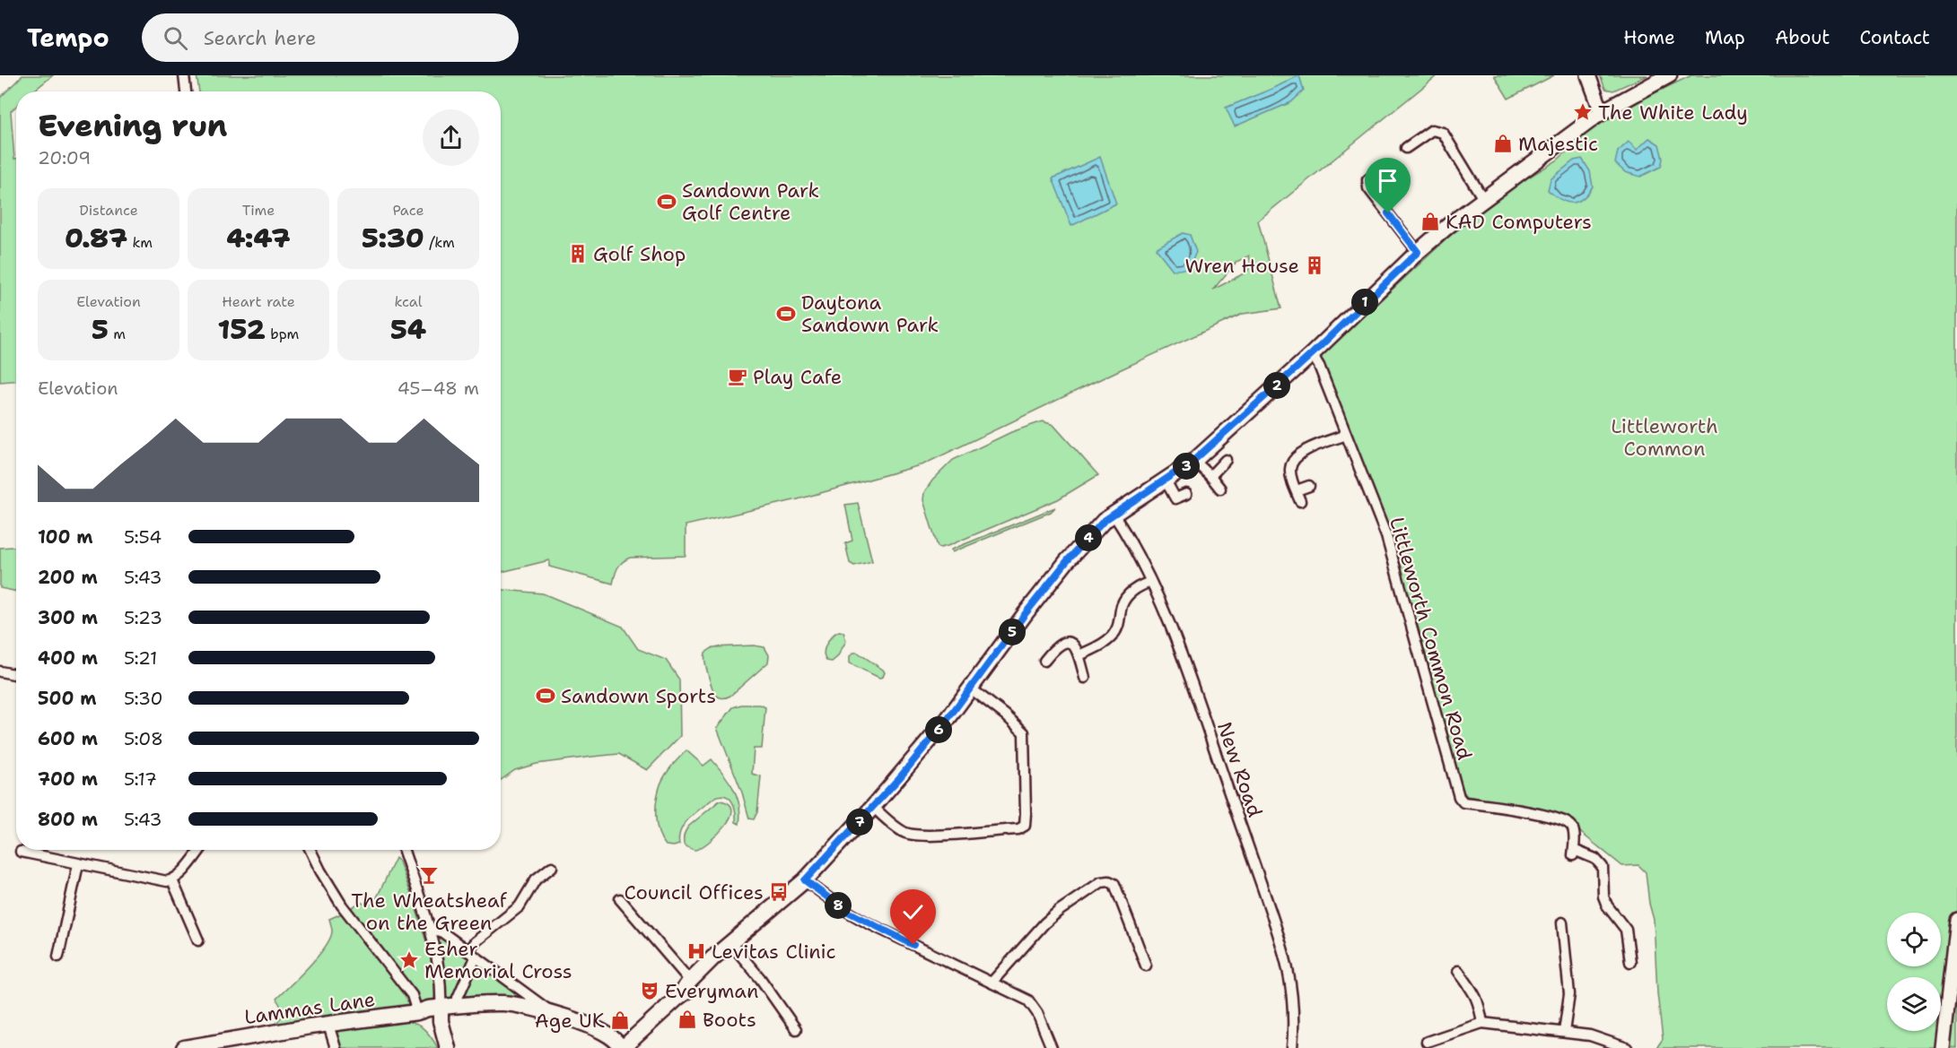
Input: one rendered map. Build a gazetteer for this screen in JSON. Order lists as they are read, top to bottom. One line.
{"streets":{"main road":["Lammas Lane"],"street":["Littleworth Common Road","New Road"]},"parks":["Littleworth Common"],"places":{"place":["The White Lady","Esher Memorial Cross"],"shop":["Majestic","KAD Computers","Boots","Age UK"],"sports":["Sandown Park Golf Centre","Daytona Sandown Park","Sandown Sports"],"building":["Golf Shop","Wren House"],"cafe":["Play Cafe"],"bar":["The Wheatsheaf on the Green"],"bus stop":["Council Offices"],"hospital":["Levitas Clinic"],"theatre":["Everyman"]},"page":{"header":"Tempo","search":"Search here","nav":["Home","Map","About","Contact"],"heading":["Evening run","20:09"],"stats":[["Distance","0.87 km"],["Time","4:47"],["Pace","5:30 /km"],["Elevation","5 m"],["Heart rate","152 bpm"],["kcal","54"]],"pins":["1","2","3","4","5","6","7","8"],"chart":["Elevation","45–48 m"],"list":[{"name":"100 m","note":"5:54"},{"name":"200 m","note":"5:43"},{"name":"300 m","note":"5:23"},{"name":"400 m","note":"5:21"},{"name":"500 m","note":"5:30"},{"name":"600 m","note":"5:08"},{"name":"700 m","note":"5:17"},{"name":"800 m","note":"5:43"}]}}
